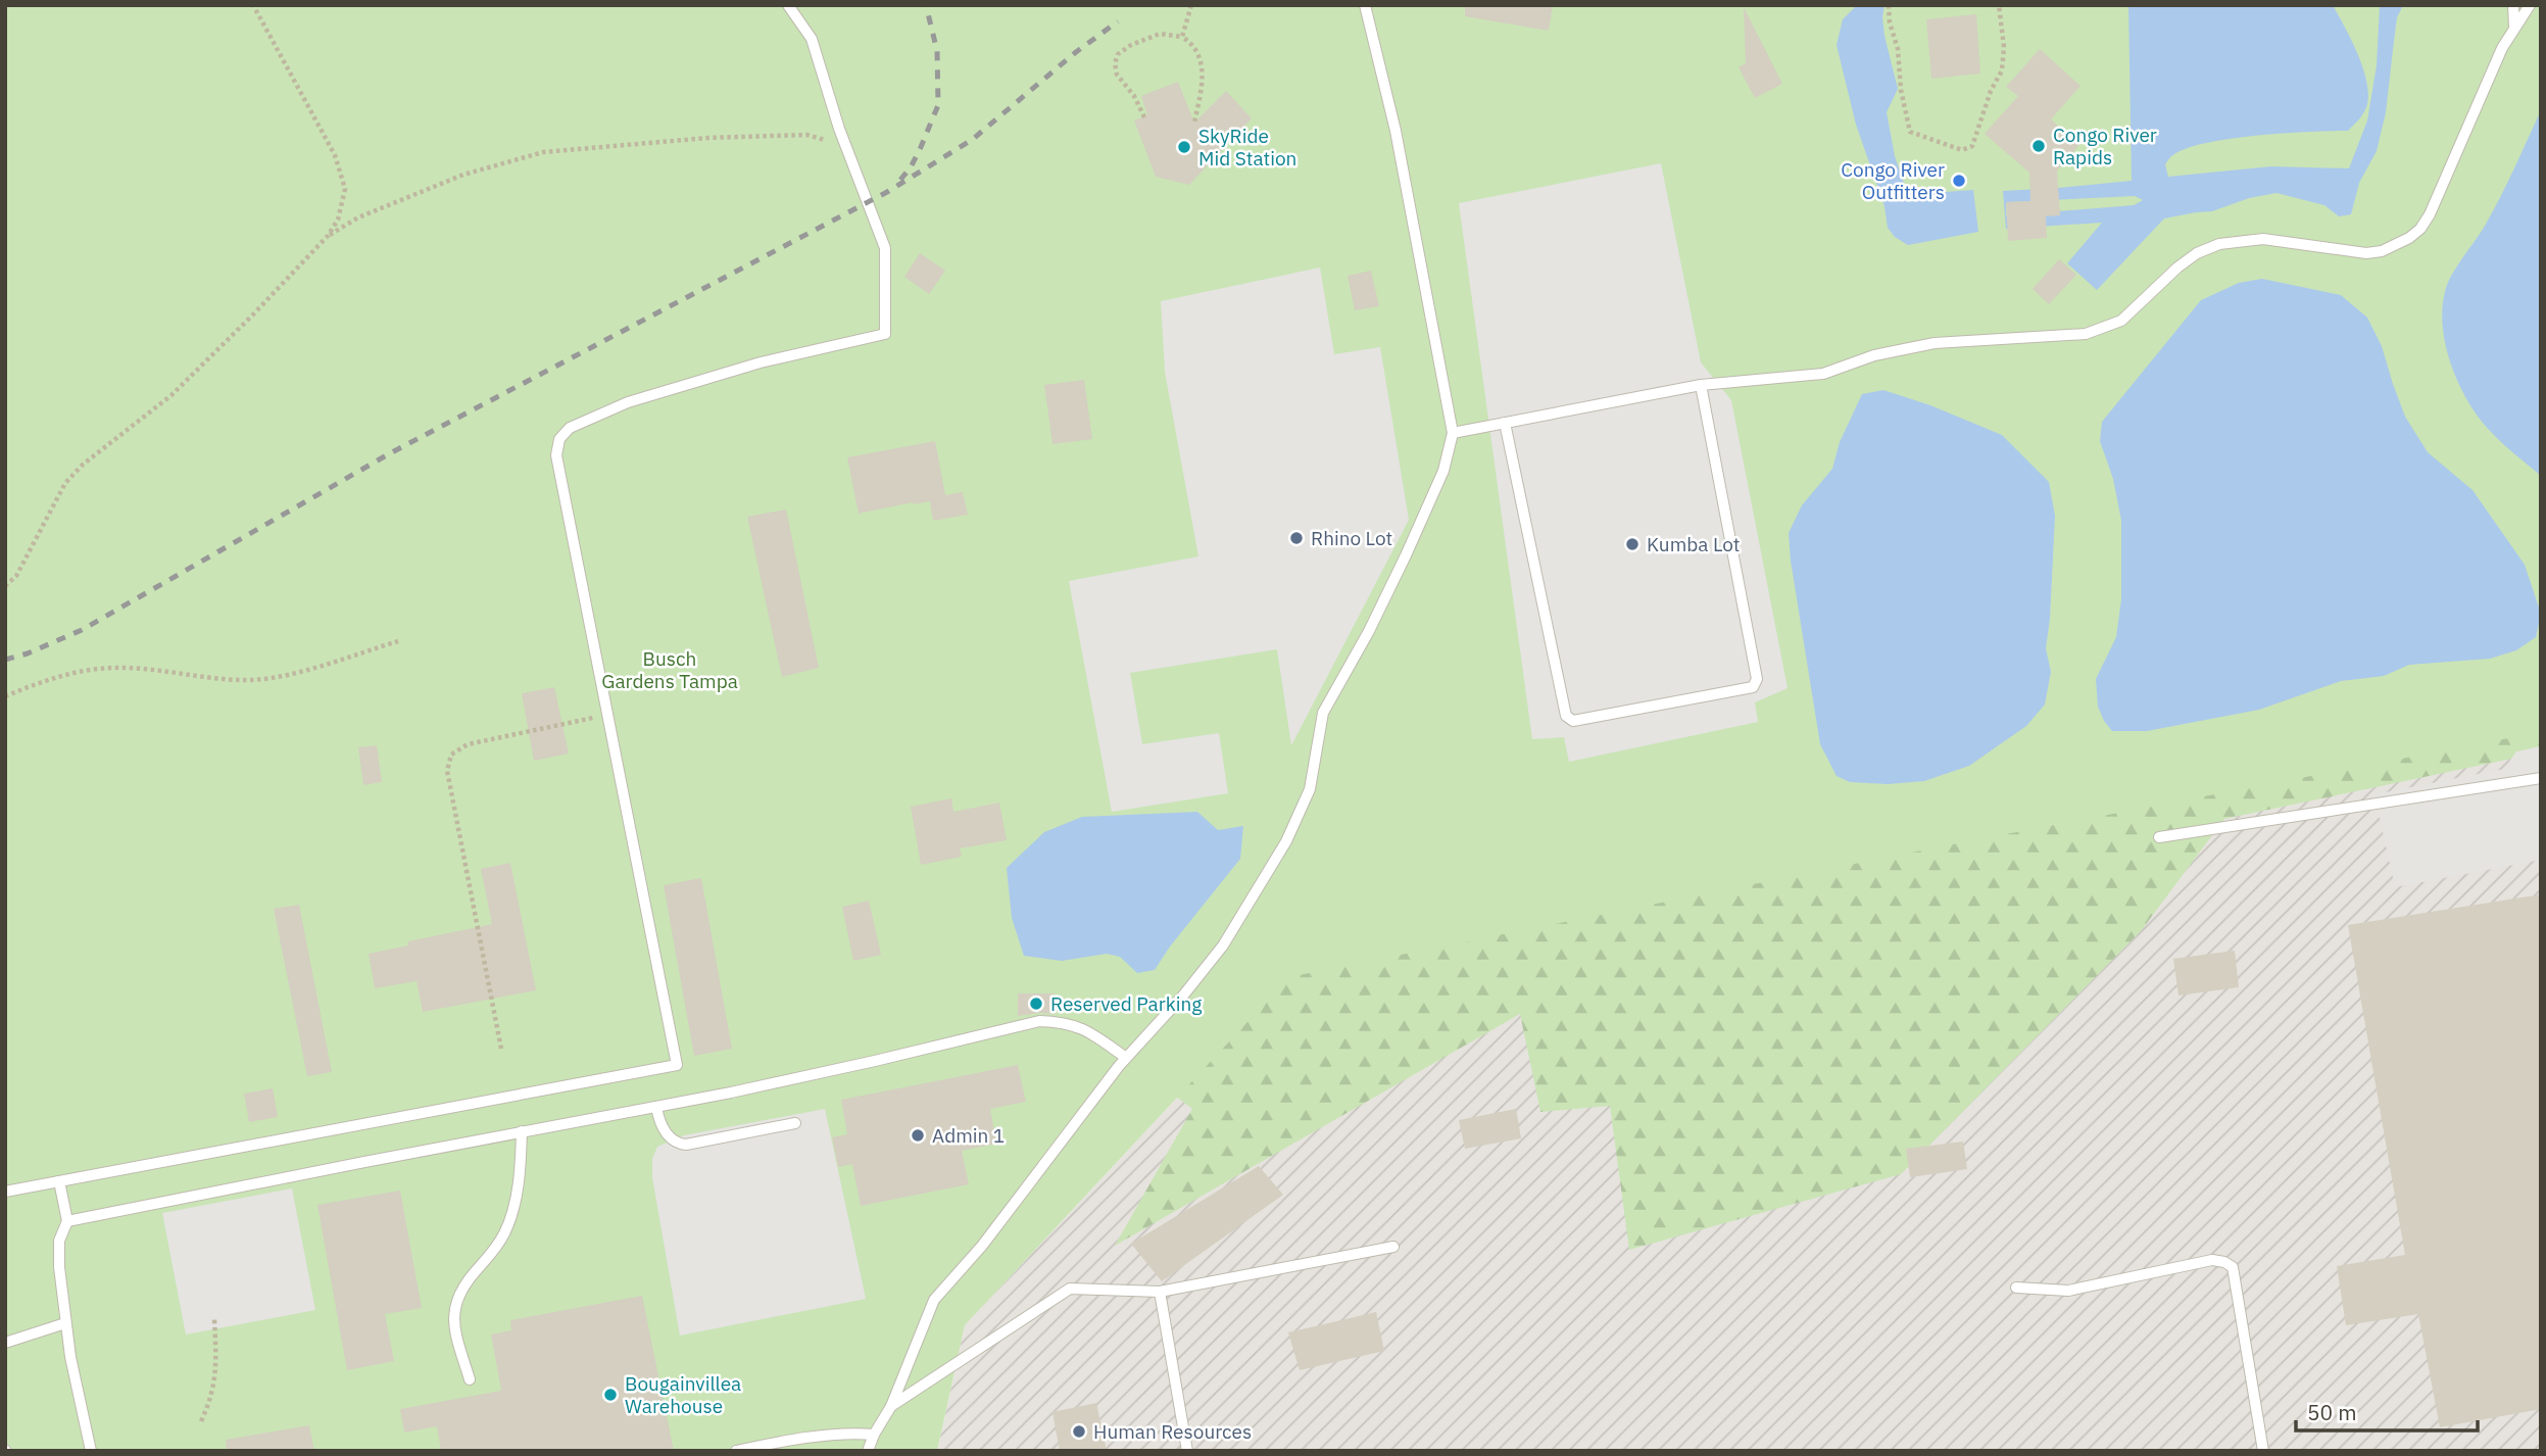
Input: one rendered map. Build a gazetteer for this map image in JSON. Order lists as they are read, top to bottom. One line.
{"parks":["Busch Gardens Tampa"],"places":["Congo River Rapids","SkyRide Mid Station","Congo River Outfitters","Rhino Lot","Kumba Lot","Reserved Parking","Admin 1","Bougainvillea Warehouse","Human Resources"],"scale_bar":"50 m"}
